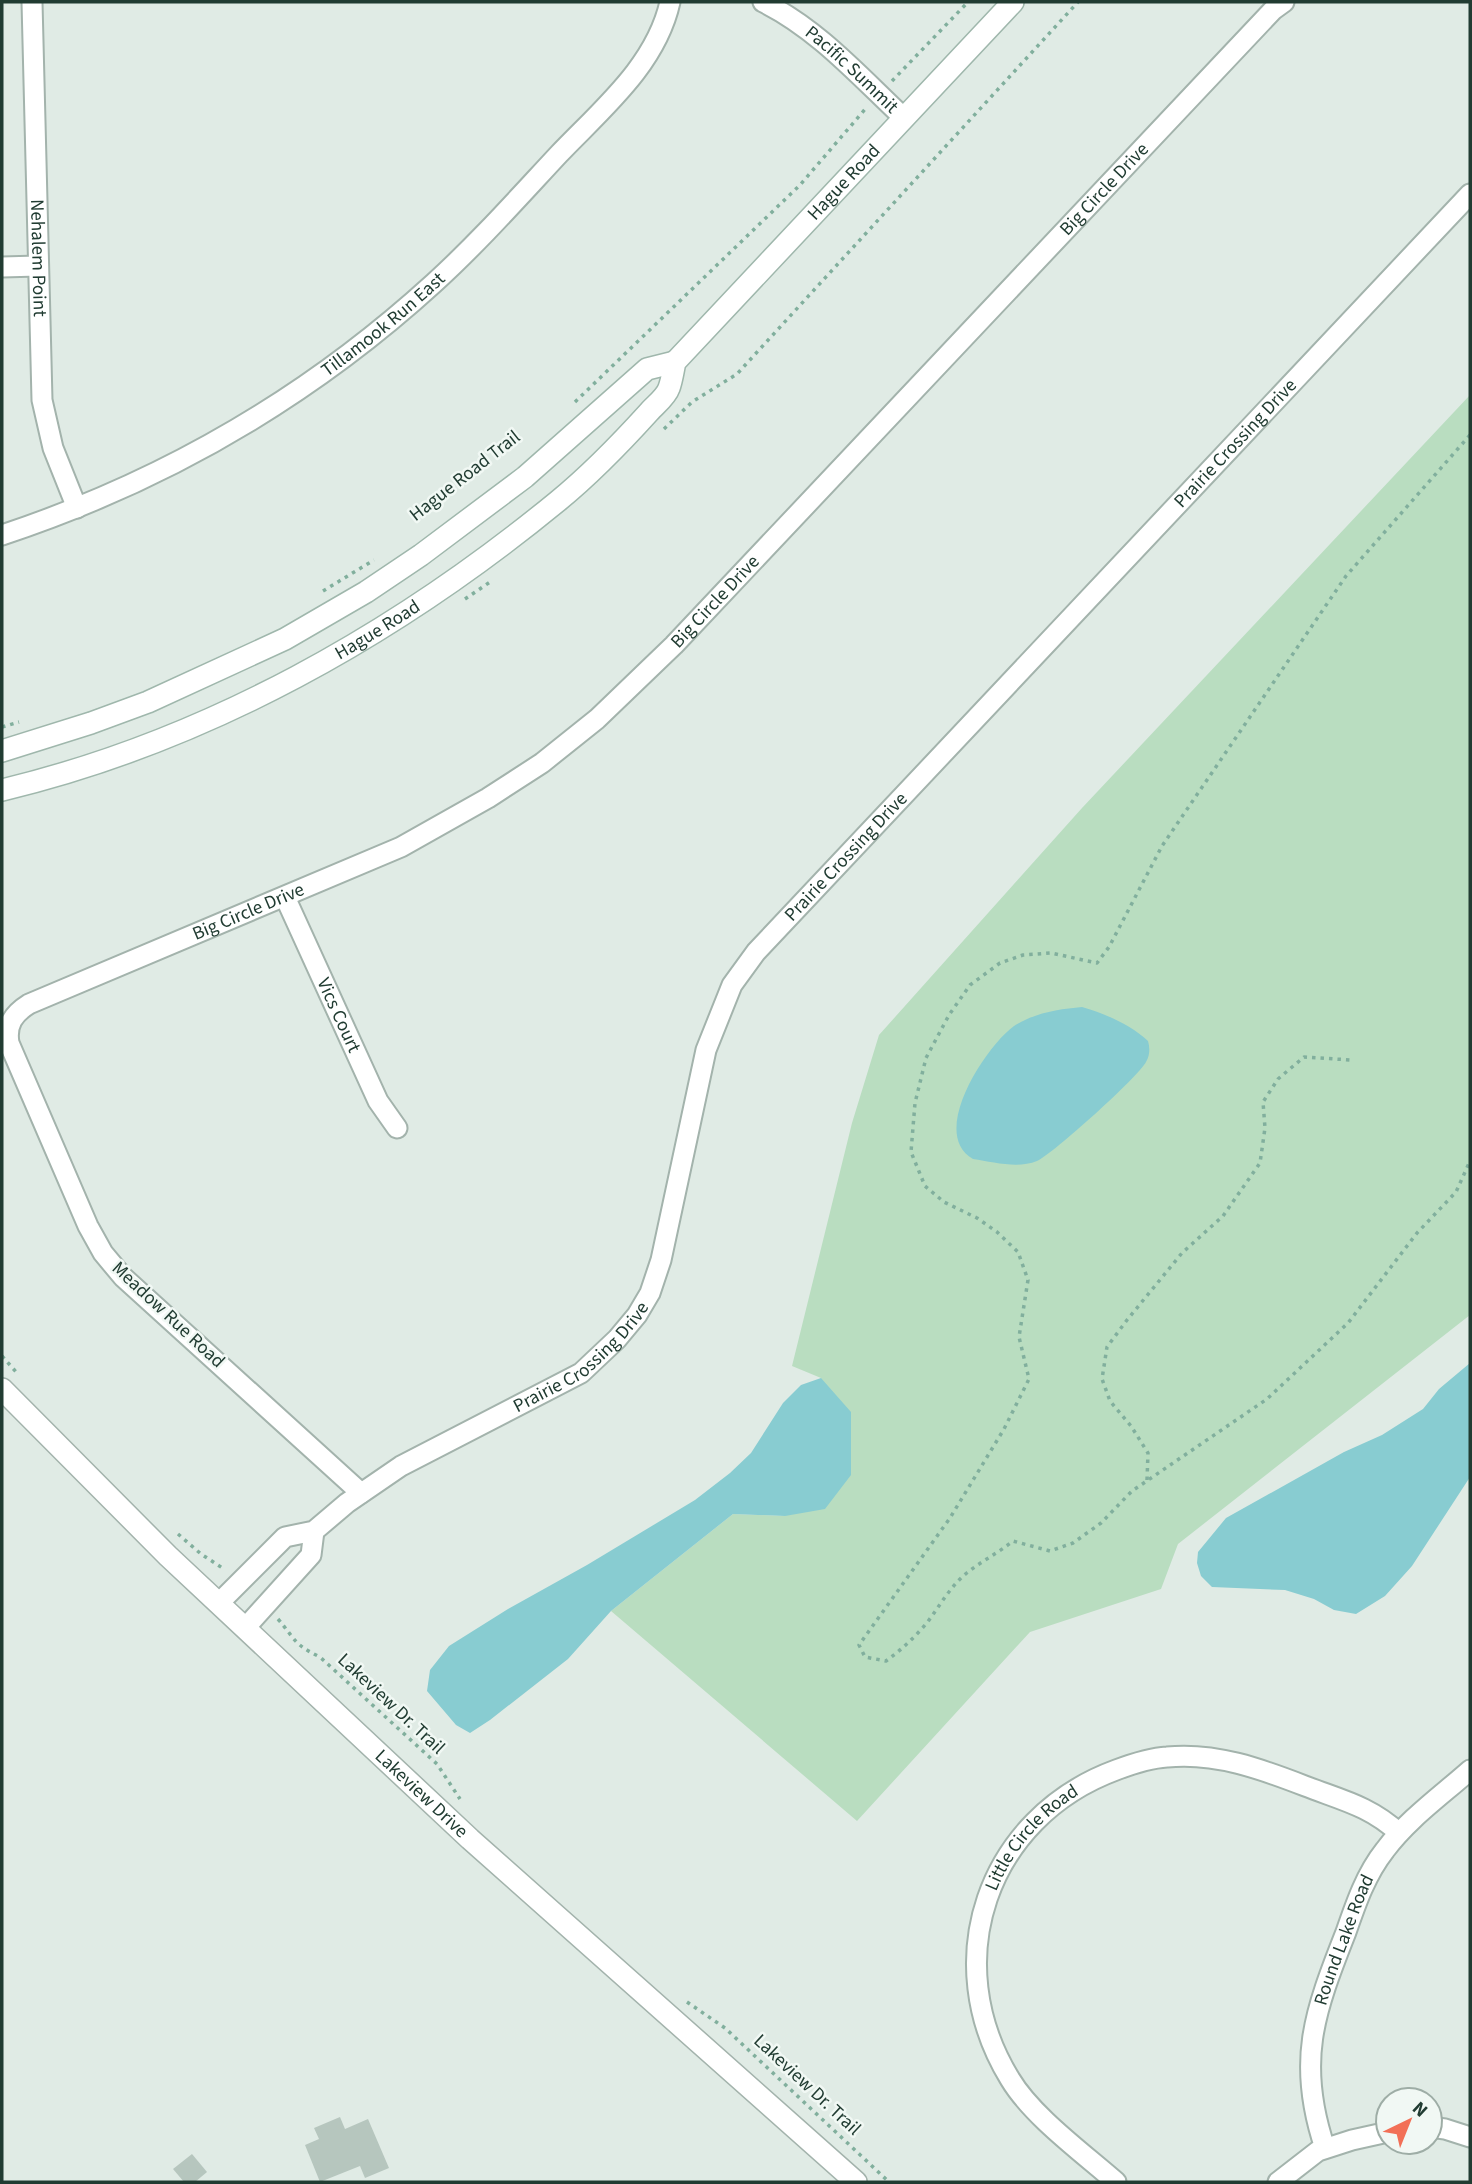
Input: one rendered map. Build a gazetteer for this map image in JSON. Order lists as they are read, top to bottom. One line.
{"streets":{"main road":["Hague Road","Lakeview Drive"],"street":["Pacific Summit","Big Circle Drive","Nehalem Point","Tillamook Run East","Prairie Crossing Drive","Vics Court","Meadow Rue Road","Little Circle Road","Round Lake Road"],"path":["Lakeview Dr. Trail"]},"crossings":[["Pacific Summit","Hague Road"],["Big Circle Drive","Vics Court"],["Big Circle Drive","Meadow Rue Road"],["Nehalem Point","Tillamook Run East"],["Prairie Crossing Drive","Meadow Rue Road"],["Prairie Crossing Drive","Lakeview Drive"],["Little Circle Road","Round Lake Road"]],"north":"top right"}
